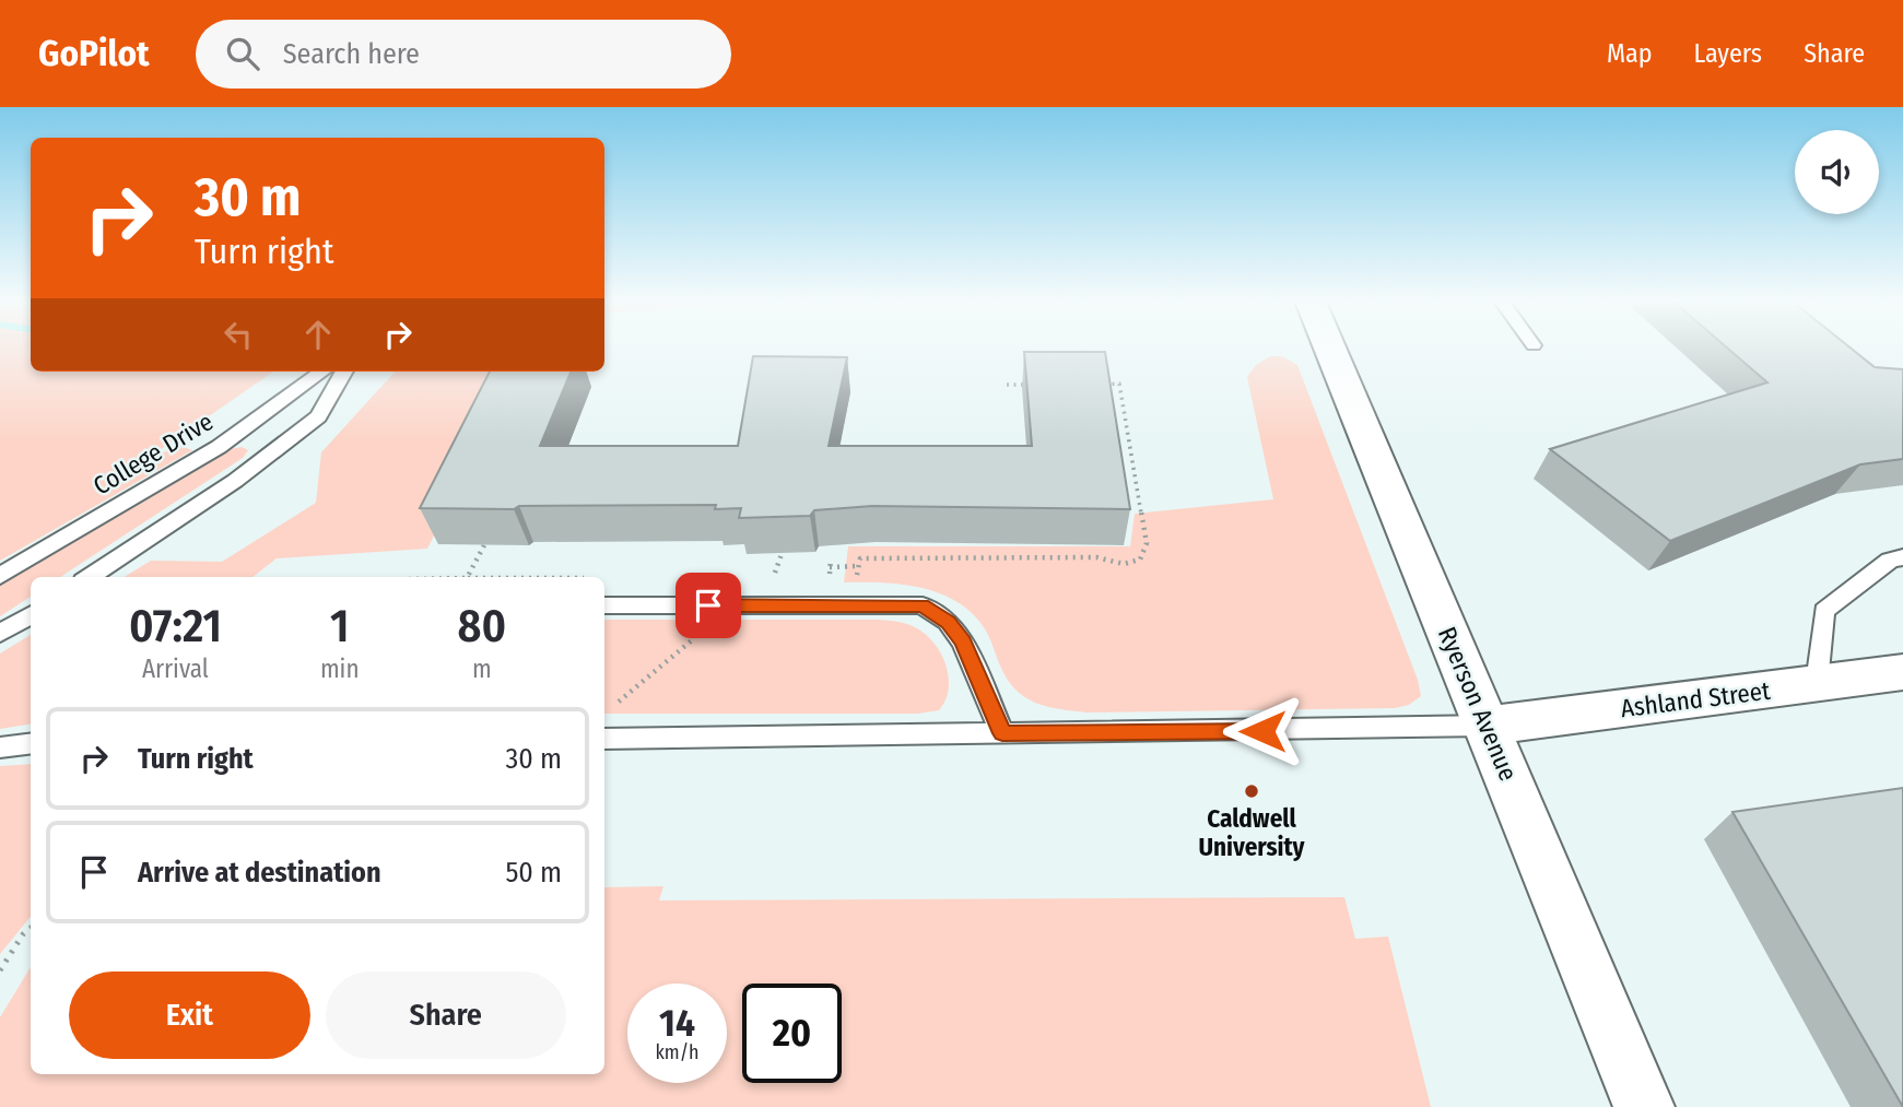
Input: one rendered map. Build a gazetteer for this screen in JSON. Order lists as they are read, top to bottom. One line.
{"streets":{"street":["Ashland Street","Ryerson Avenue"],"lane":["College Drive"]},"crossings":[["Ashland Street","Ryerson Avenue"]],"places":["Caldwell University"],"page":{"header":"GoPilot","search":"Search here","nav":["Map","Layers","Share"],"turn":["30 m","Turn right"],"eta":["07:21","Arrival","1","min","80","m"],"list":[{"name":"Turn right","value":"30 m"},{"name":"Arrive at destination","value":"50 m"}],"buttons":["Exit","Share"],"speed":"14 km/h","limit":"20"}}
